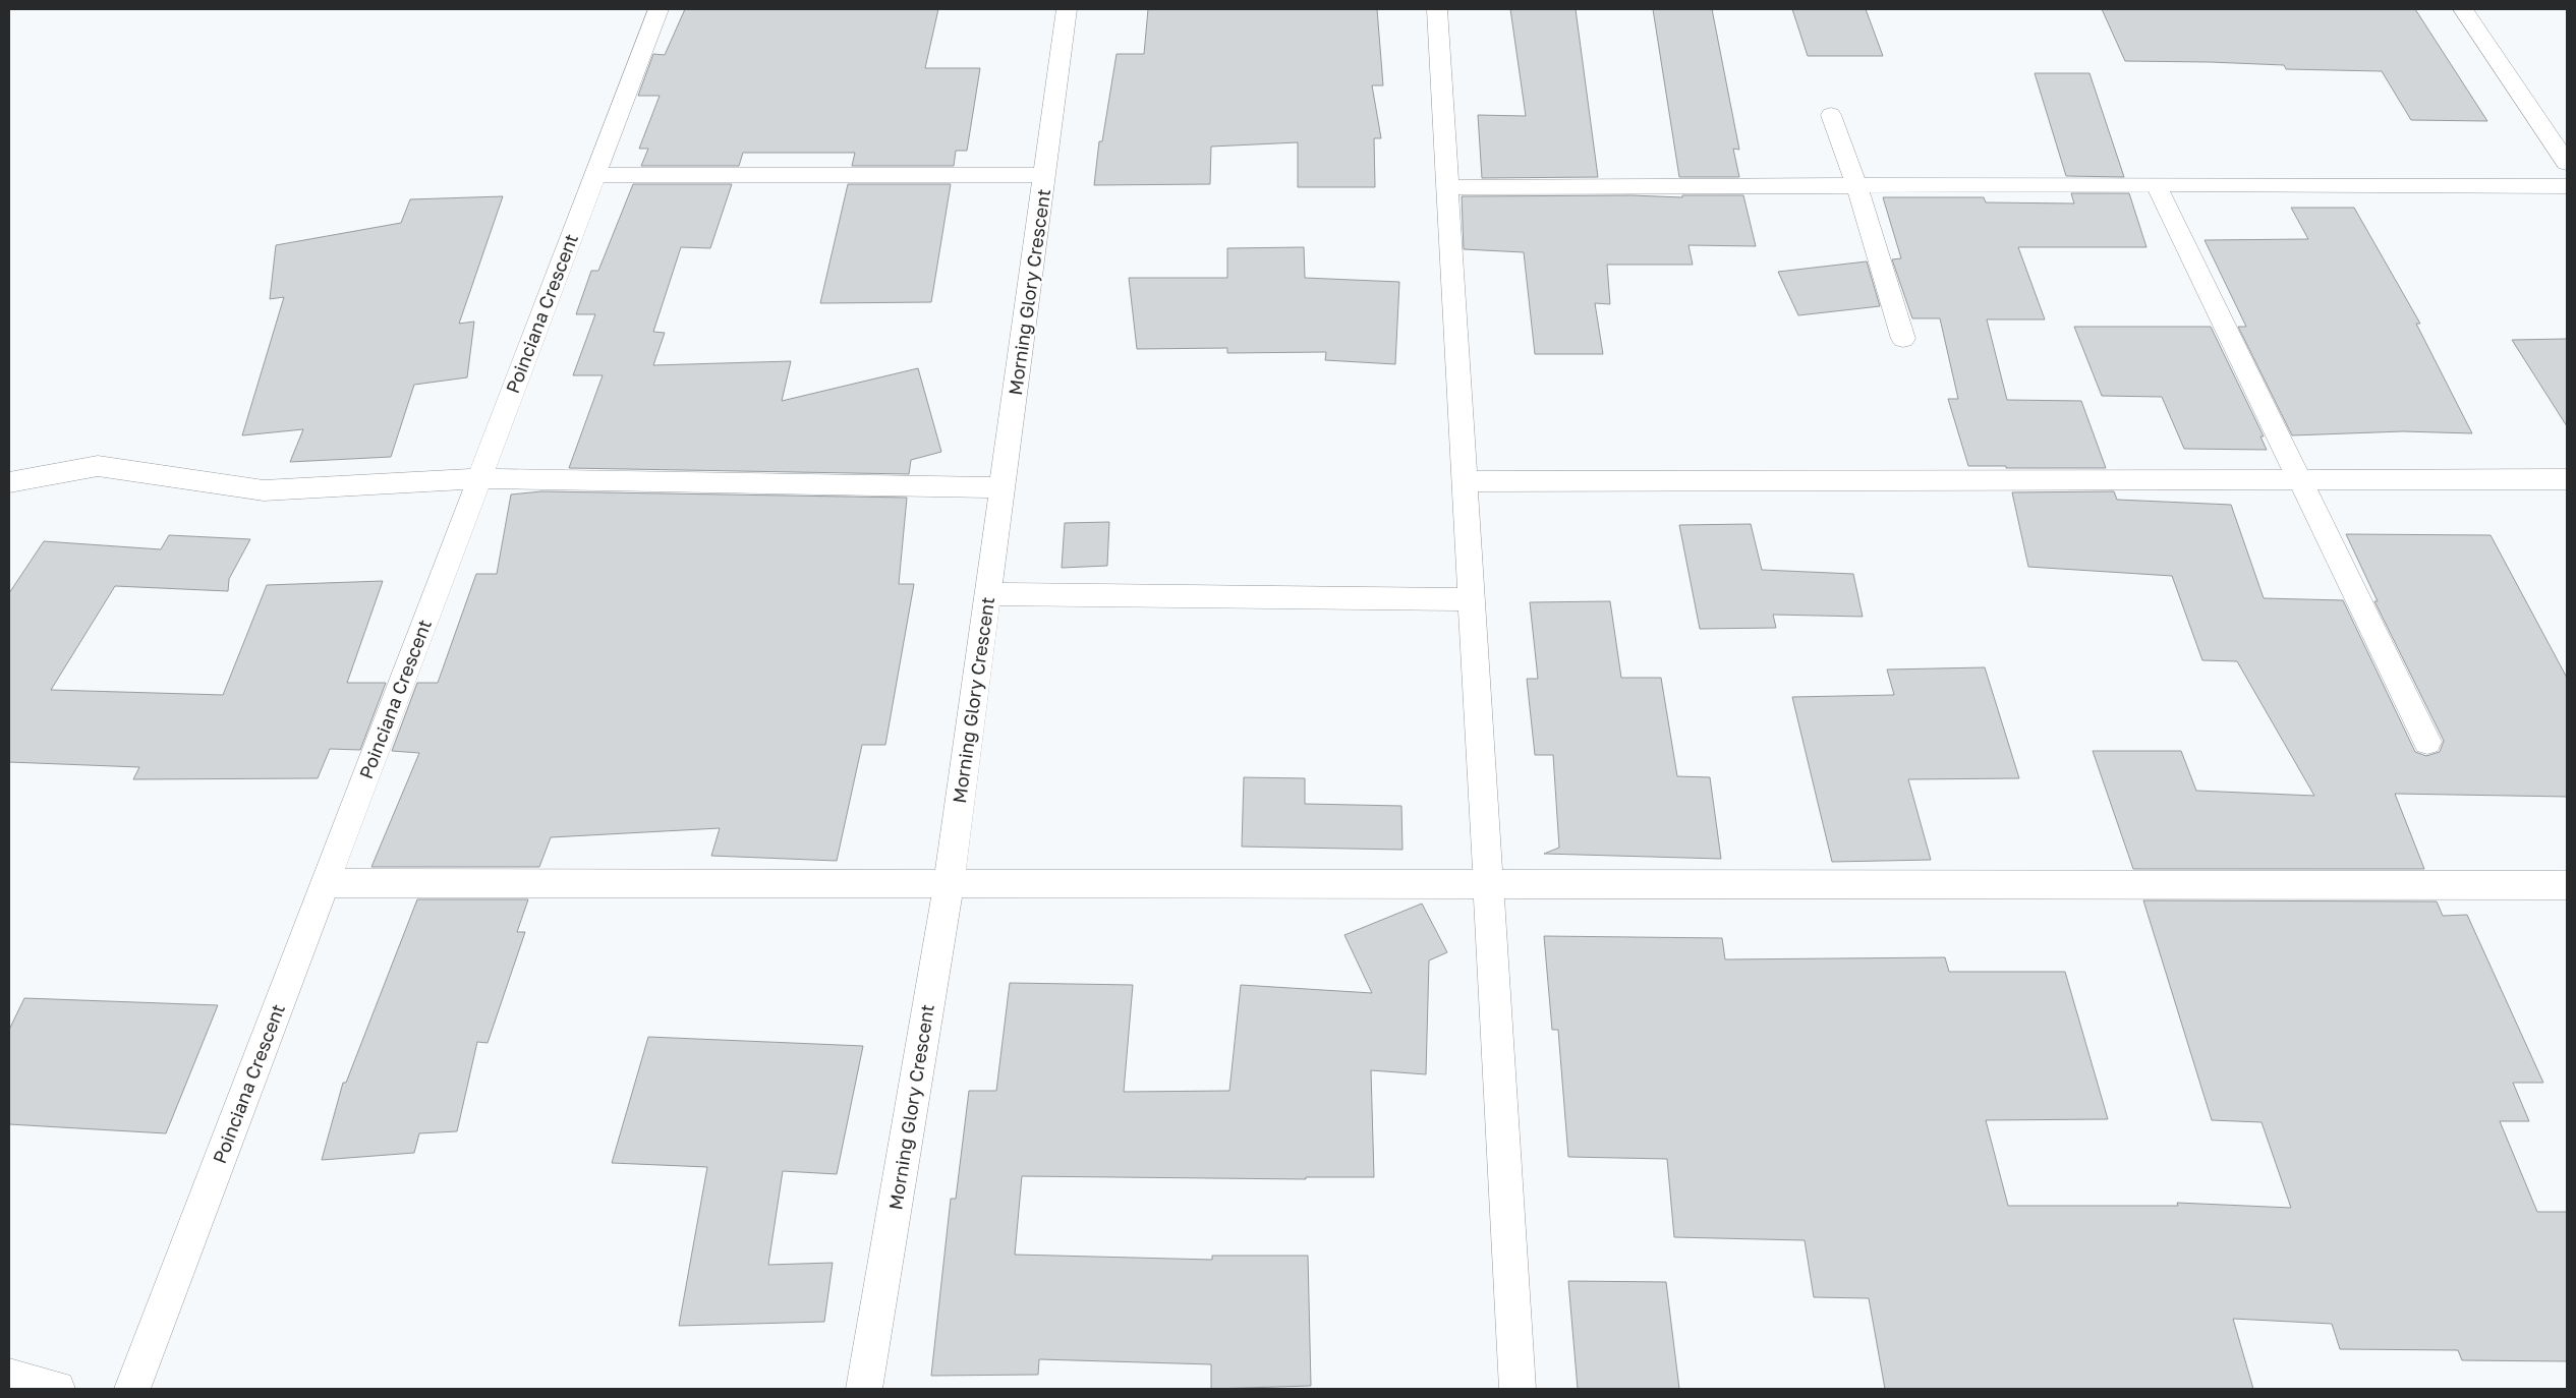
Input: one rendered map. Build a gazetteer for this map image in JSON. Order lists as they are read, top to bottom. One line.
{"streets":{"street":["Morning Glory Crescent","Poinciana Crescent"]}}
